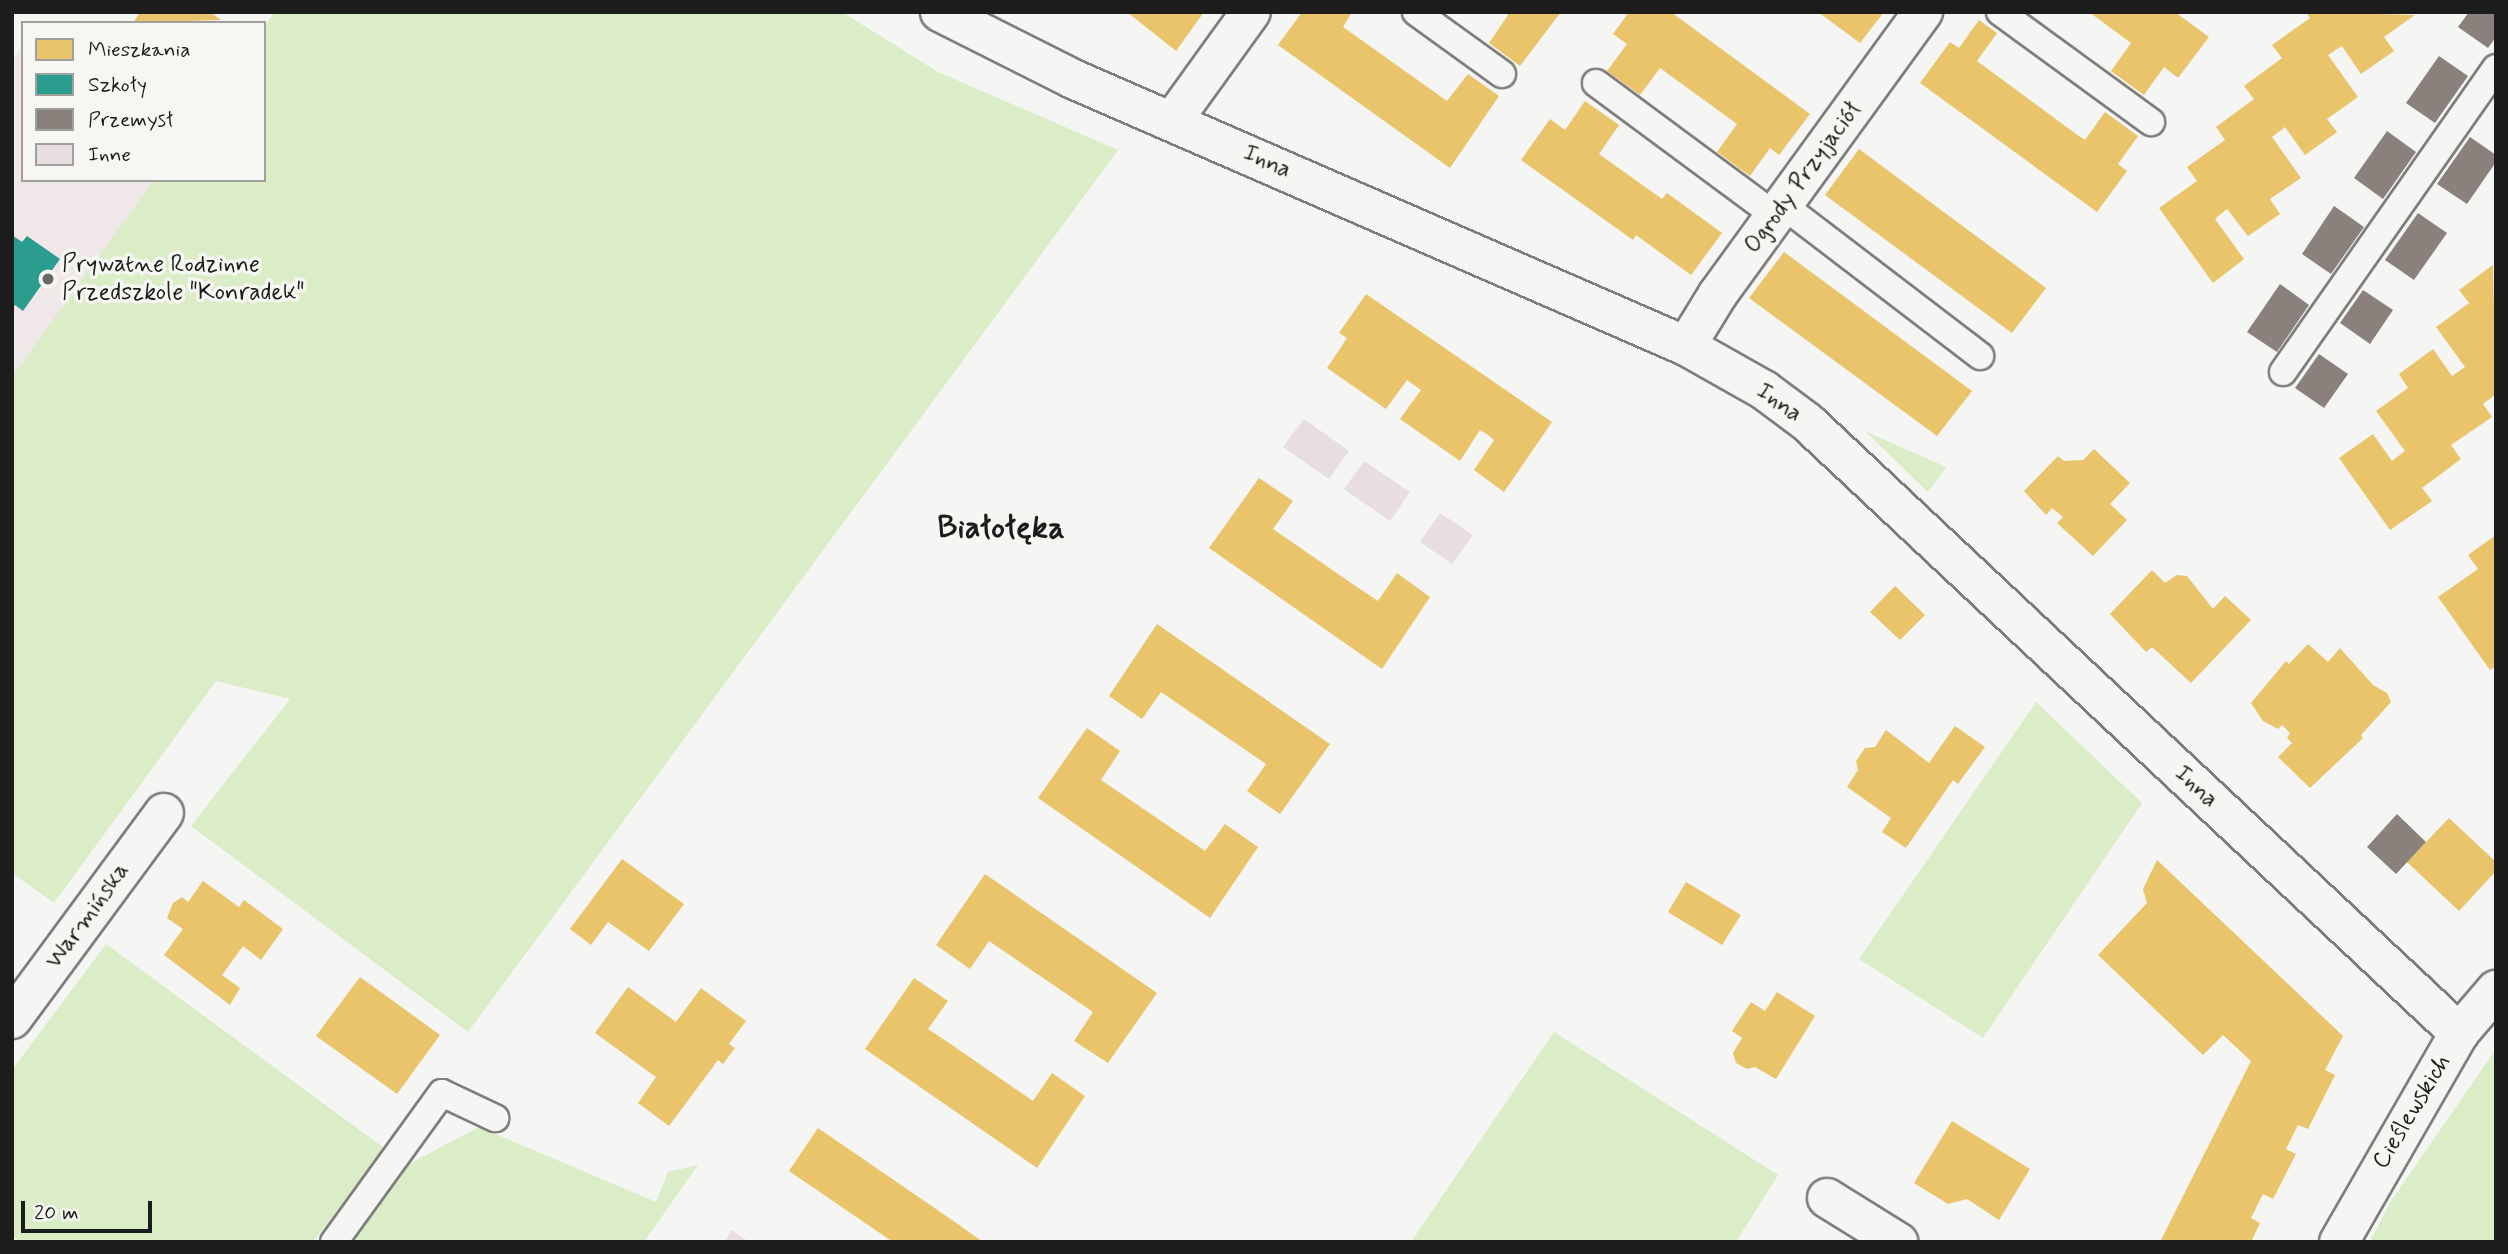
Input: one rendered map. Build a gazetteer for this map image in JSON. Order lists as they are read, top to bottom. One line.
{"streets":{"street":["Inna","Ogrody Przyjaciół","Warmińska","Cieślewskich"]},"crossings":[["Inna","Ogrody Przyjaciół"],["Inna","Cieślewskich"]],"districts":["Białołęka"],"places":["Prywatne Rodzinne Przedszkole \"Konradek\""],"legend":["Mieszkania","Szkoły","Przemysł","Inne"],"scale_bar":"20 m"}
